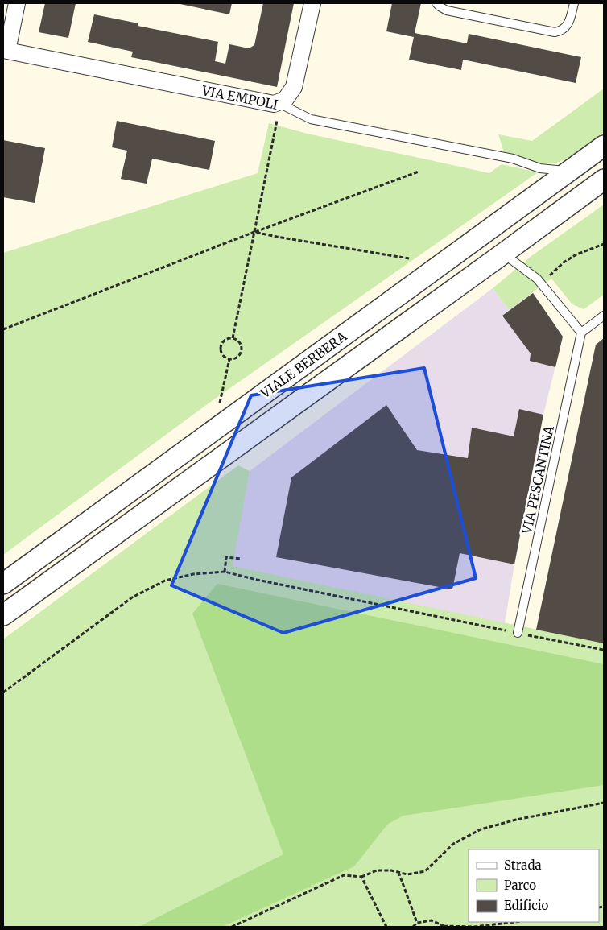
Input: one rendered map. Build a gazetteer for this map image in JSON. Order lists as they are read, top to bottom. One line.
{"streets":{"street":["VIA EMPOLI","VIALE BERBERA"],"lane":["VIA PESCANTINA"]},"crossings":[["VIA EMPOLI","VIALE BERBERA"]],"legend":["Strada","Parco","Edificio"]}
